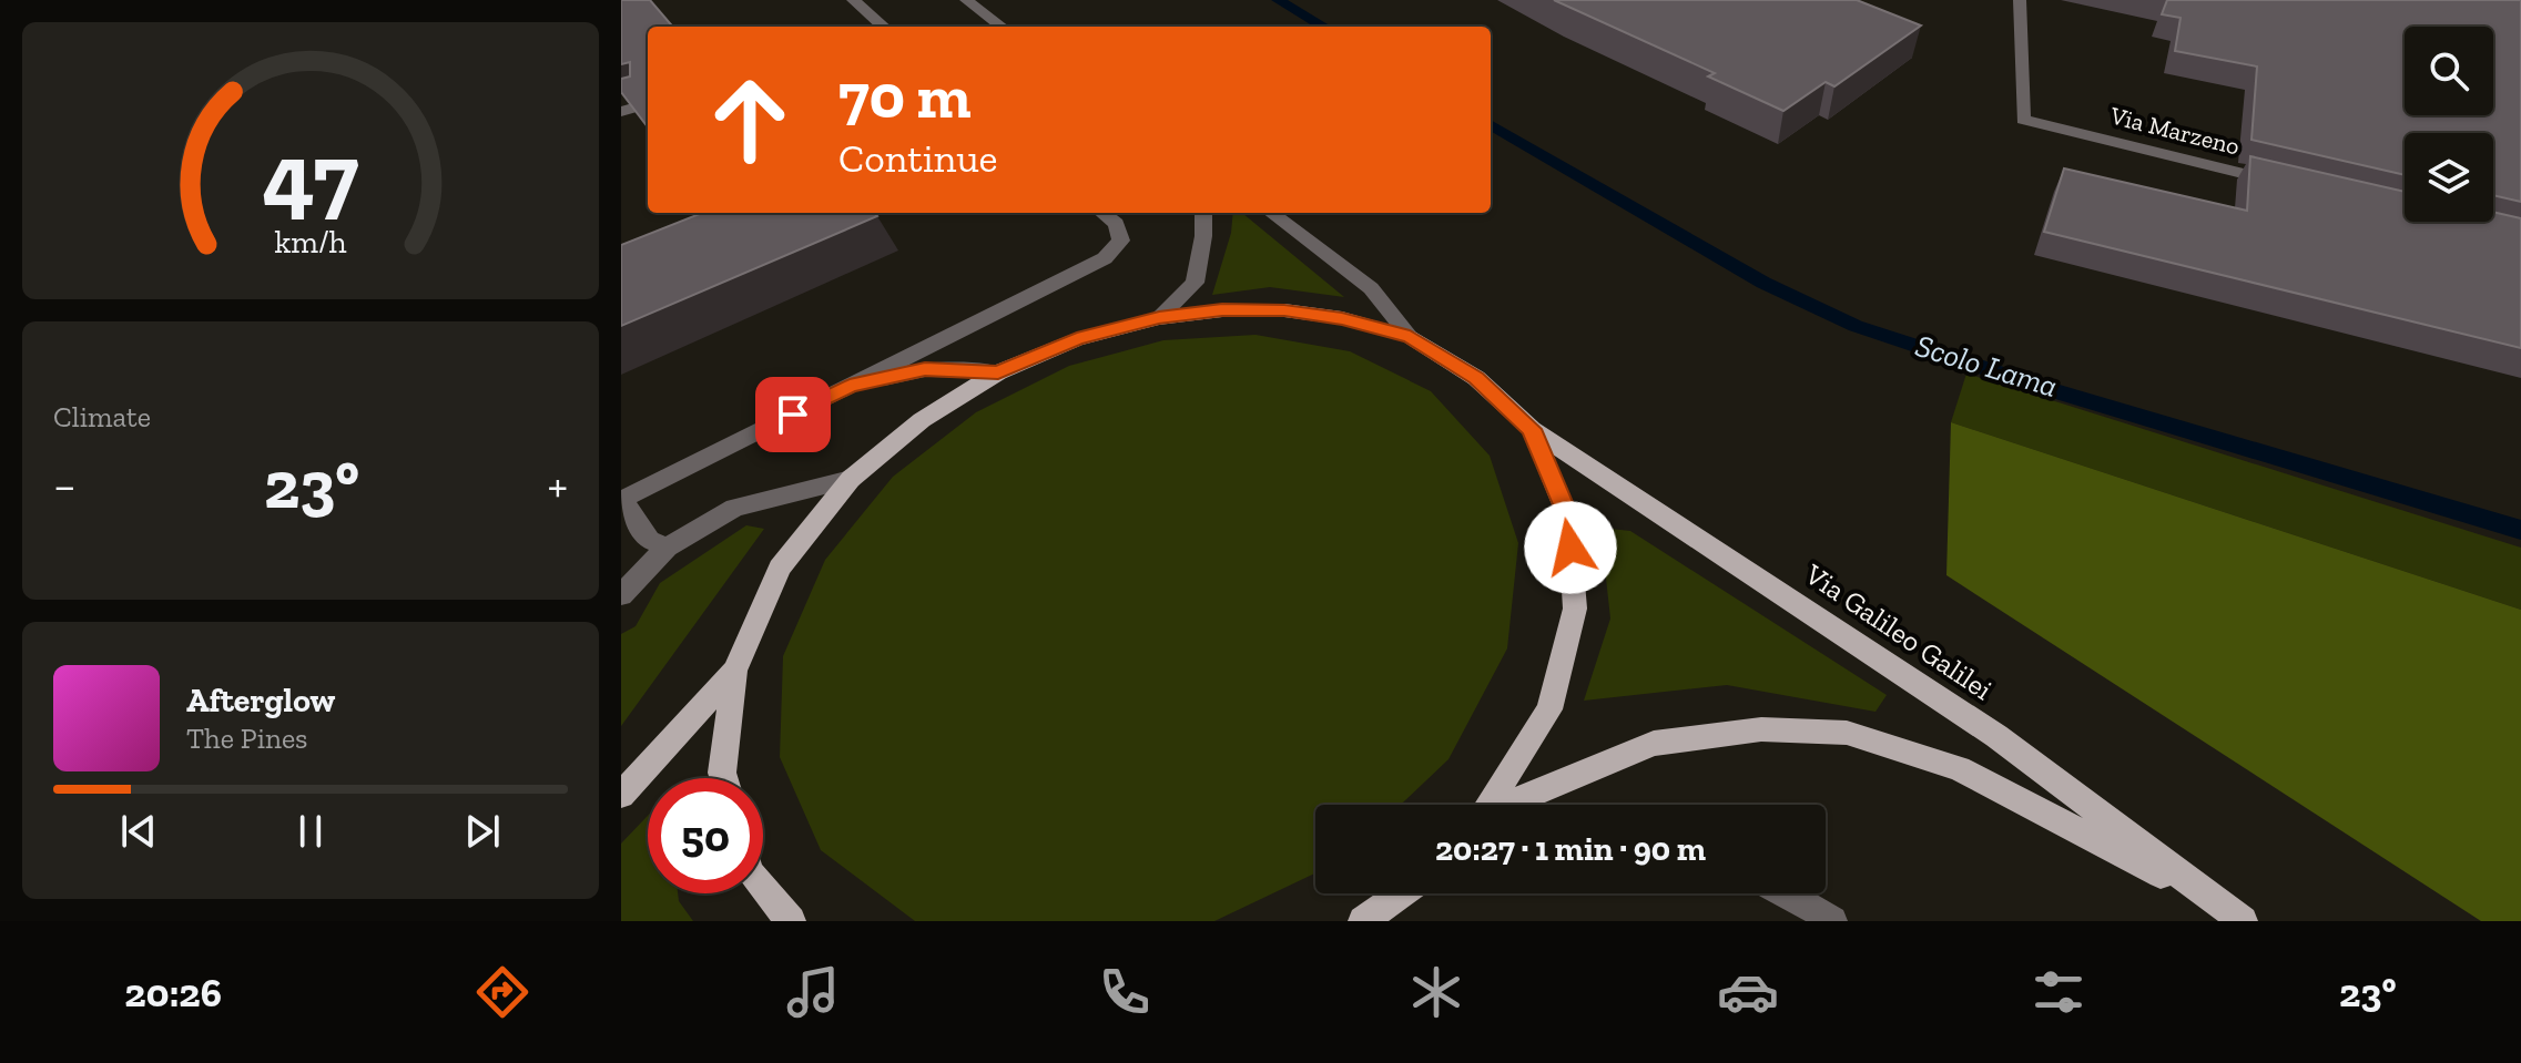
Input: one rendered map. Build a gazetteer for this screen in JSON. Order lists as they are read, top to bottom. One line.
{"streets":{"main road":["Via Galileo Galilei"],"street":["Via Marzeno"]},"water":["Scolo Lama"],"page":{"turn":["70 m","Continue"],"tile":"Climate","heat":["−","23°","+"],"song":["Afterglow","The Pines"],"limit":"50","trip":"20:27 · 1 min · 90 m","tabs":["20:26","23°"],"gauge":["47","km/h"]}}
